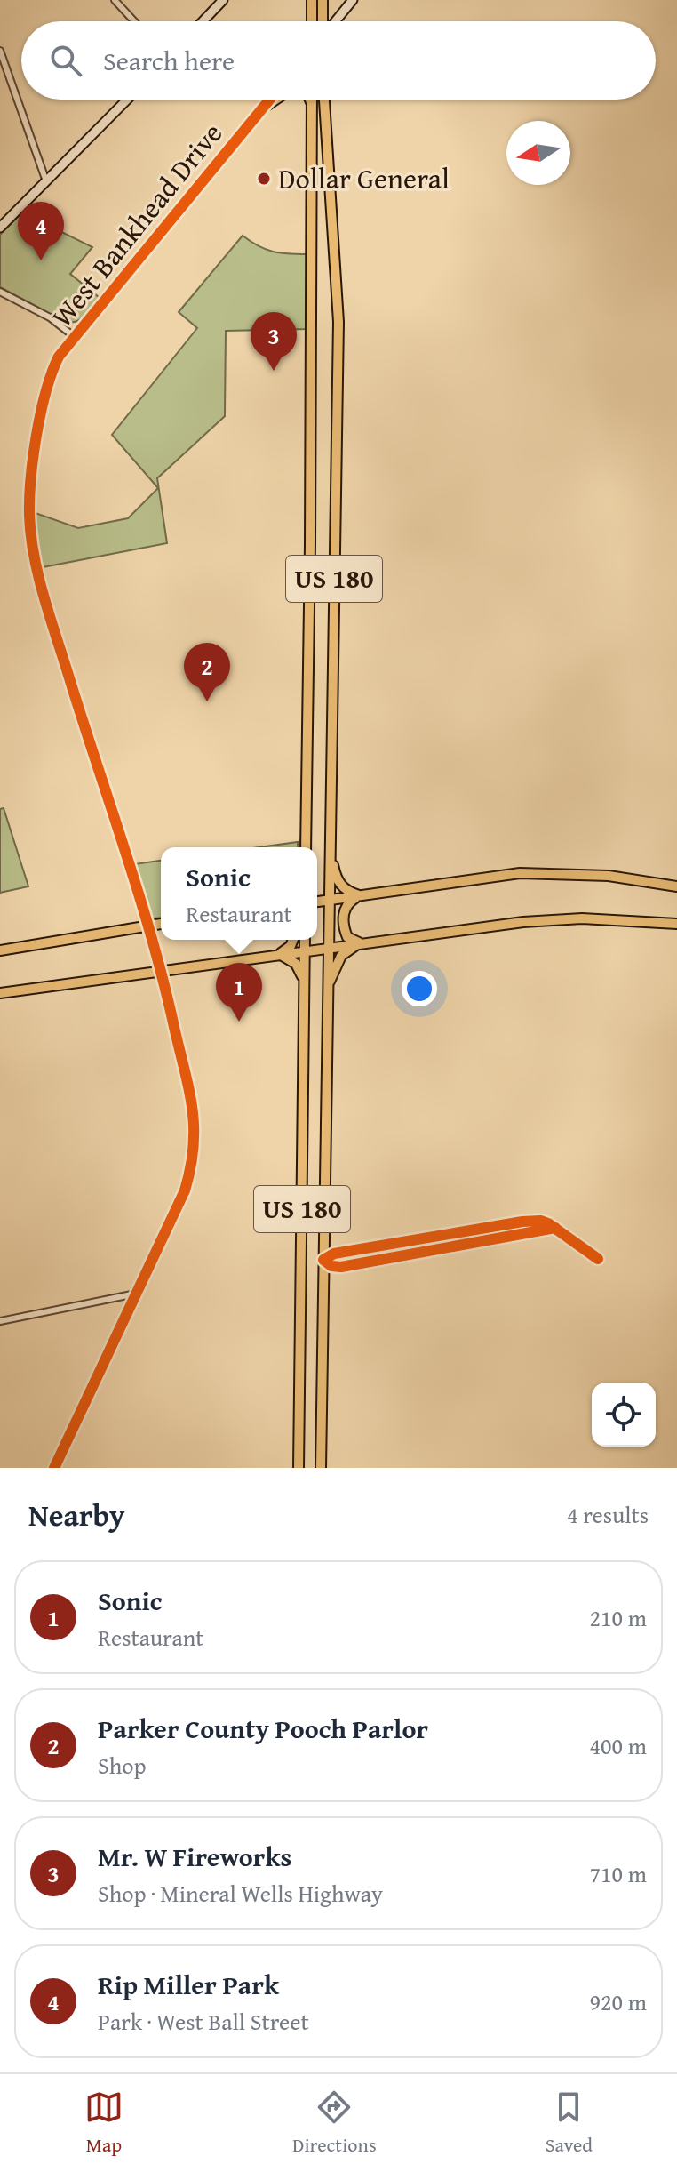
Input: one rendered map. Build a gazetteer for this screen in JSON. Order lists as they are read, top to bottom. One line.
{"streets":{"main road":["US 180"],"street":["West Bankhead Drive"]},"places":["Dollar General"],"north":"left","page":{"search":"Search here","pins":["4","3","2","1"],"popup":["Sonic","Restaurant"],"heading":["Nearby","4 results"],"list":[{"mark":"1","name":"Sonic","note":"Restaurant","value":"210 m"},{"mark":"2","name":"Parker County Pooch Parlor","note":"Shop","value":"400 m"},{"mark":"3","name":"Mr. W Fireworks","note":"Shop · Mineral Wells Highway","value":"710 m"},{"mark":"4","name":"Rip Miller Park","note":"Park · West Ball Street","value":"920 m"}],"nav":["Map","Directions","Saved"]}}
